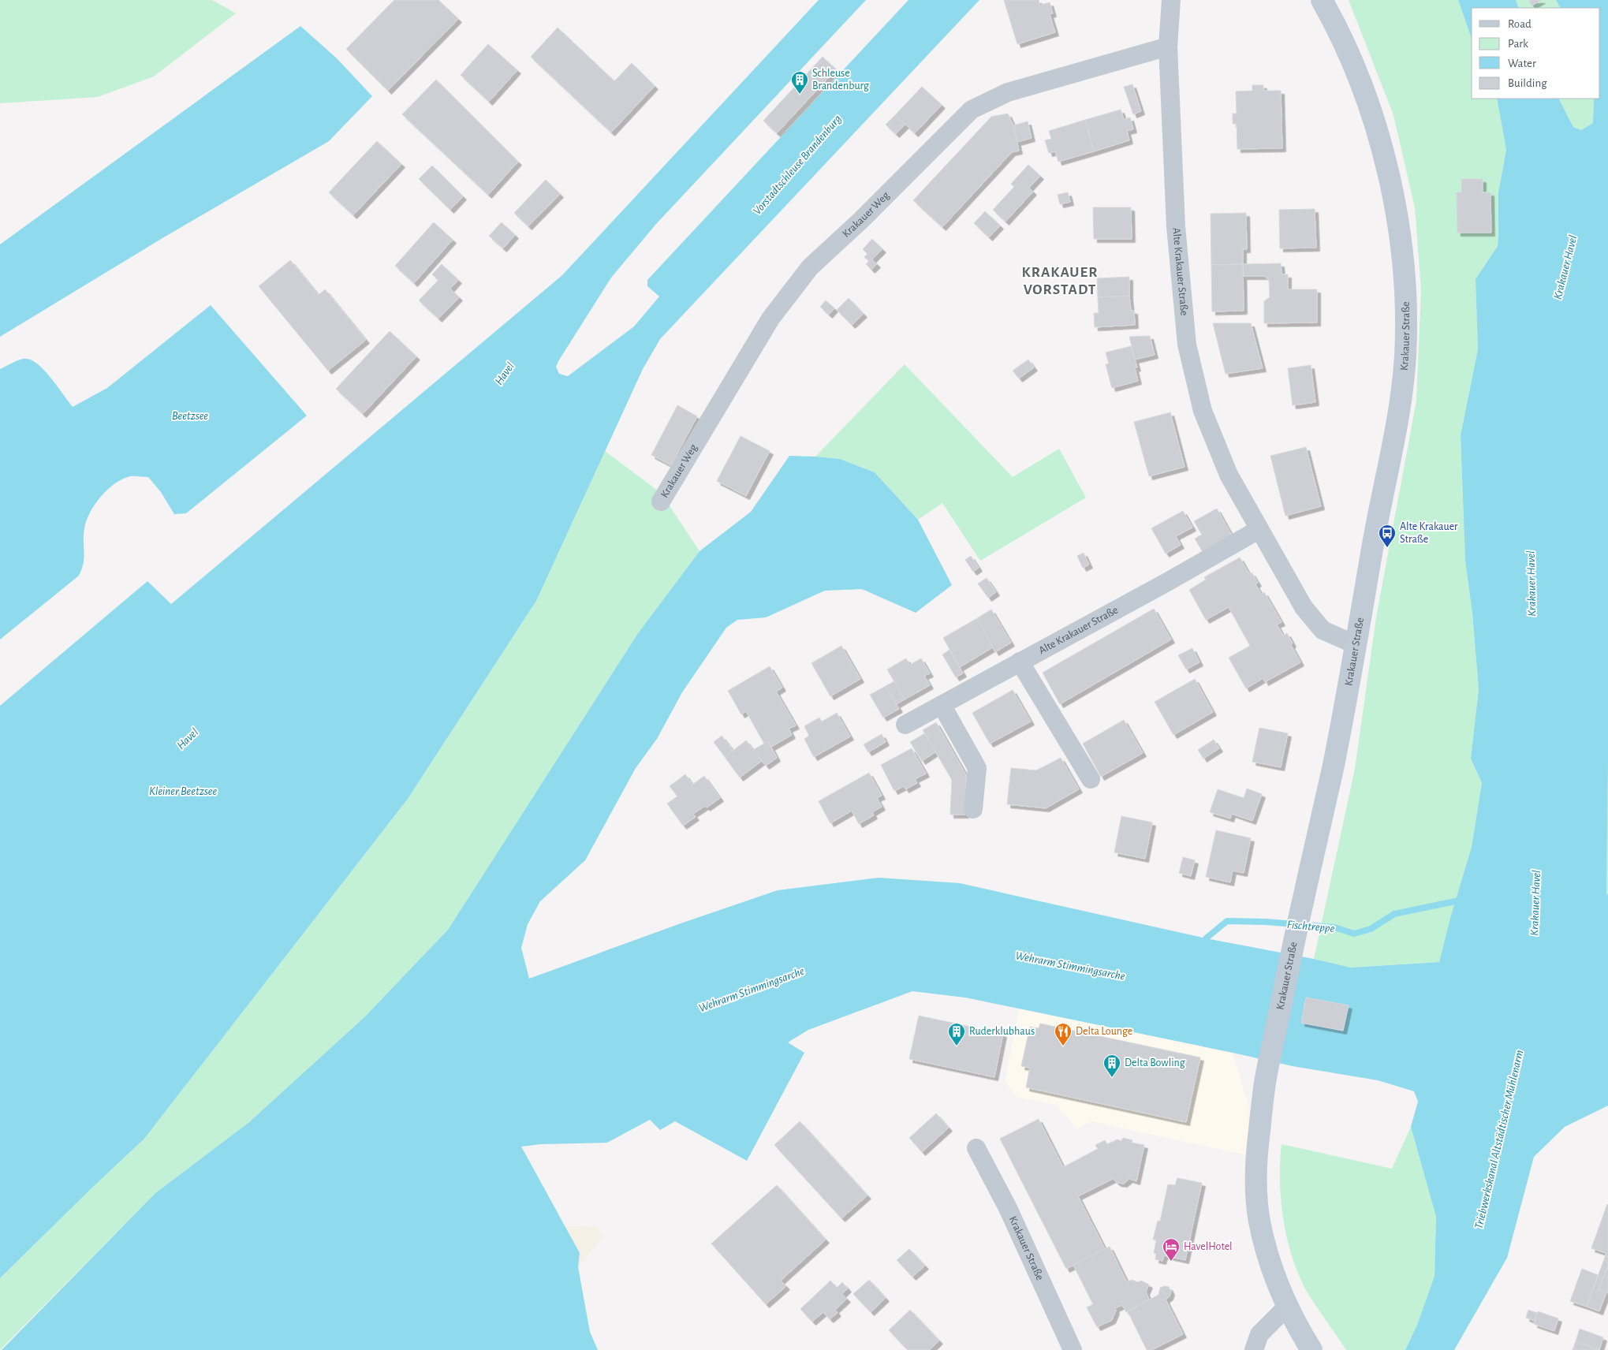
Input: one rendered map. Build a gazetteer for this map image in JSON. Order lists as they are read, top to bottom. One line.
{"streets":{"main road":["Krakauer Straße"],"street":["Krakauer Weg","Alte Krakauer Straße"]},"crossings":[["Krakauer Weg","Alte Krakauer Straße"],["Alte Krakauer Straße","Krakauer Straße"]],"districts":["KRAKAUER VORSTADT"],"water":["Vorstadtschleuse Brandenburg","Krakauer Havel","Havel","Beetzsee","Kleiner Beetzsee","Fischtreppe","Wehrarm Stimmingsarche","Triebwerkskanal Altstädtischer Mühlenarm"],"places":{"building":["Schleuse Brandenburg","Ruderklubhaus","Delta Bowling"],"bus stop":["Alte Krakauer Straße"],"restaurant":["Delta Lounge"],"hotel":["HavelHotel"]},"legend":["Road","Park","Water","Building"]}
